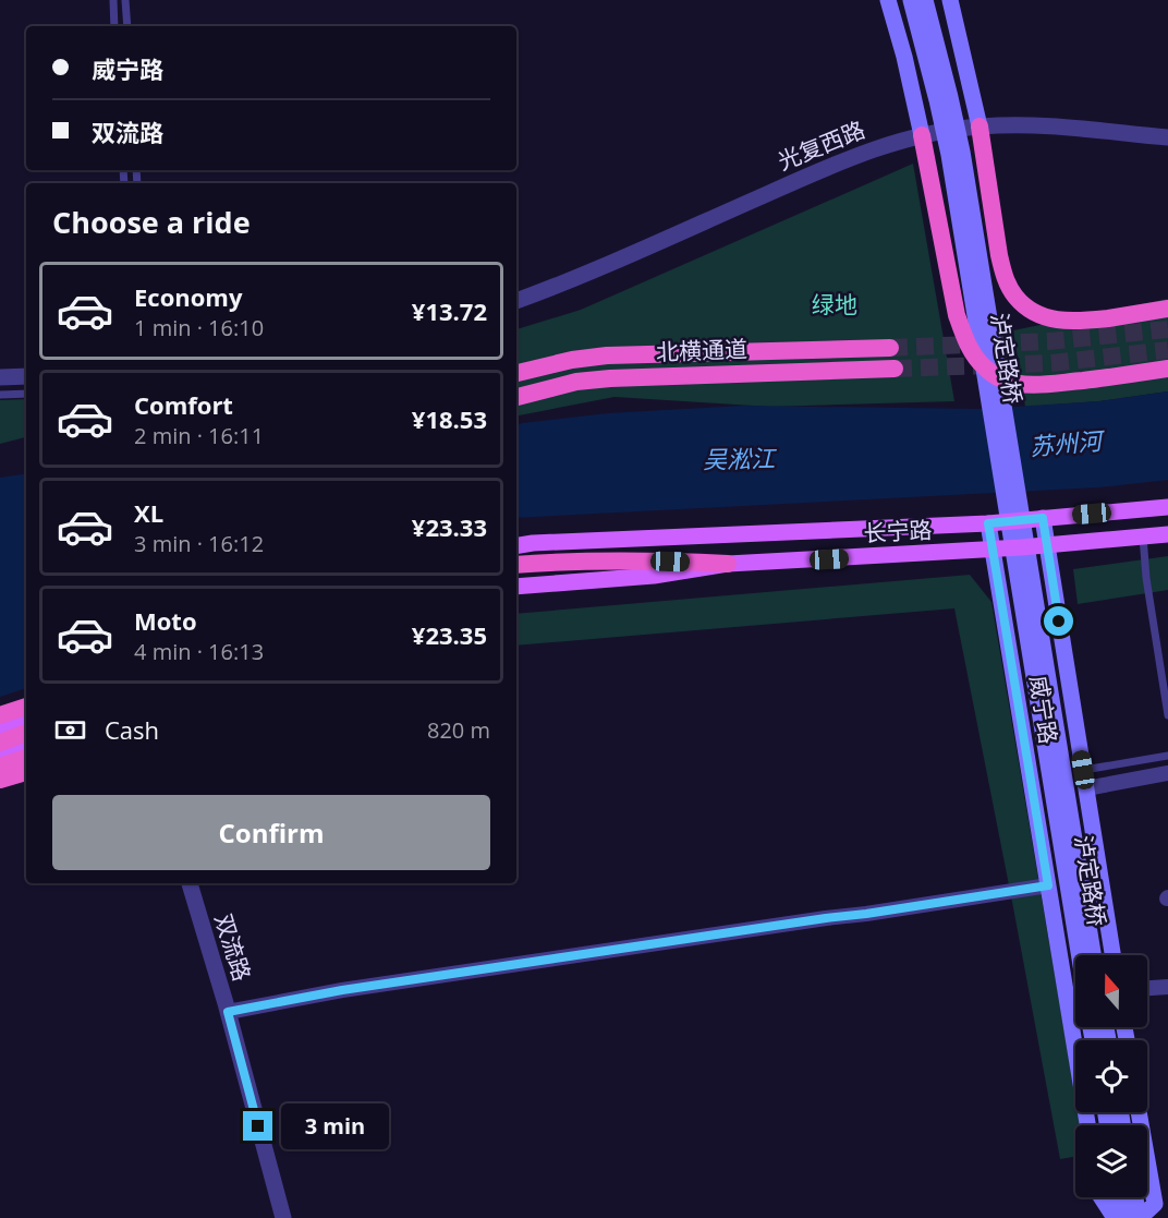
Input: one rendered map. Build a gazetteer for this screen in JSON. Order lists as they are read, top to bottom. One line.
{"streets":{"highway":["北横通道"],"main road":["泸定路桥","长宁路","威宁路"],"street":["光复西路","双流路"]},"crossings":[["长宁路","威宁路"]],"water":["苏州河","吴淞江"],"parks":["绿地"],"north":"top","page":{"banner":["威宁路","双流路"],"heading":"Choose a ride","list":[{"name":"Economy","note":"1 min · 16:10","value":"¥13.72"},{"name":"Comfort","note":"2 min · 16:11","value":"¥18.53"},{"name":"XL","note":"3 min · 16:12","value":"¥23.33"},{"name":"Moto","note":"4 min · 16:13","value":"¥23.35"}],"pay":["Cash","820 m"],"buttons":"Confirm","bubble":"3 min"}}
